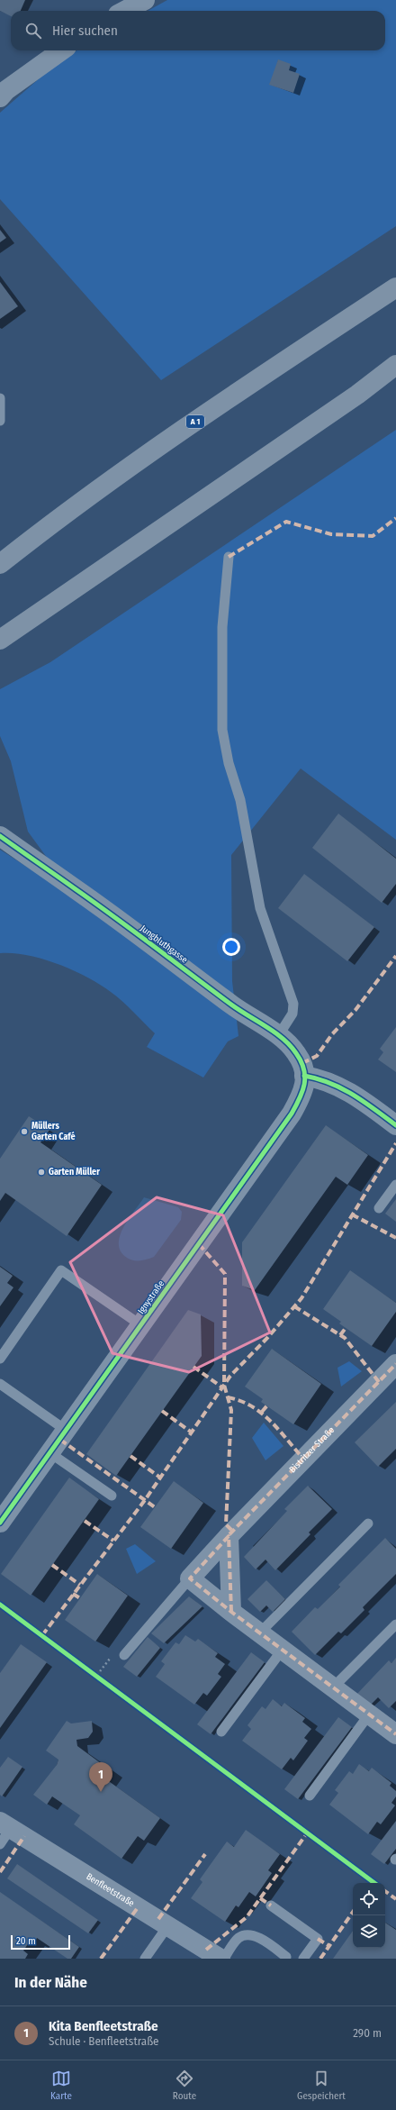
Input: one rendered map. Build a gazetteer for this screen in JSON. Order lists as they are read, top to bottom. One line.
{"streets":{"highway":["A 1"],"street":["Jungbluthgasse","Ignystraße","Bistritzer Straße","Benfleetstraße"]},"crossings":[["Jungbluthgasse","Ignystraße"]],"places":["Müllers Garten Café","Garten Müller"],"scale_bar":"20 m","page":{"search":"Hier suchen","pins":"1","scale":"20 m","heading":"In der Nähe","list":[{"mark":"1","name":"Kita Benfleetstraße","note":"Schule · Benfleetstraße","value":"290 m"}],"nav":["Karte","Route","Gespeichert"]}}
